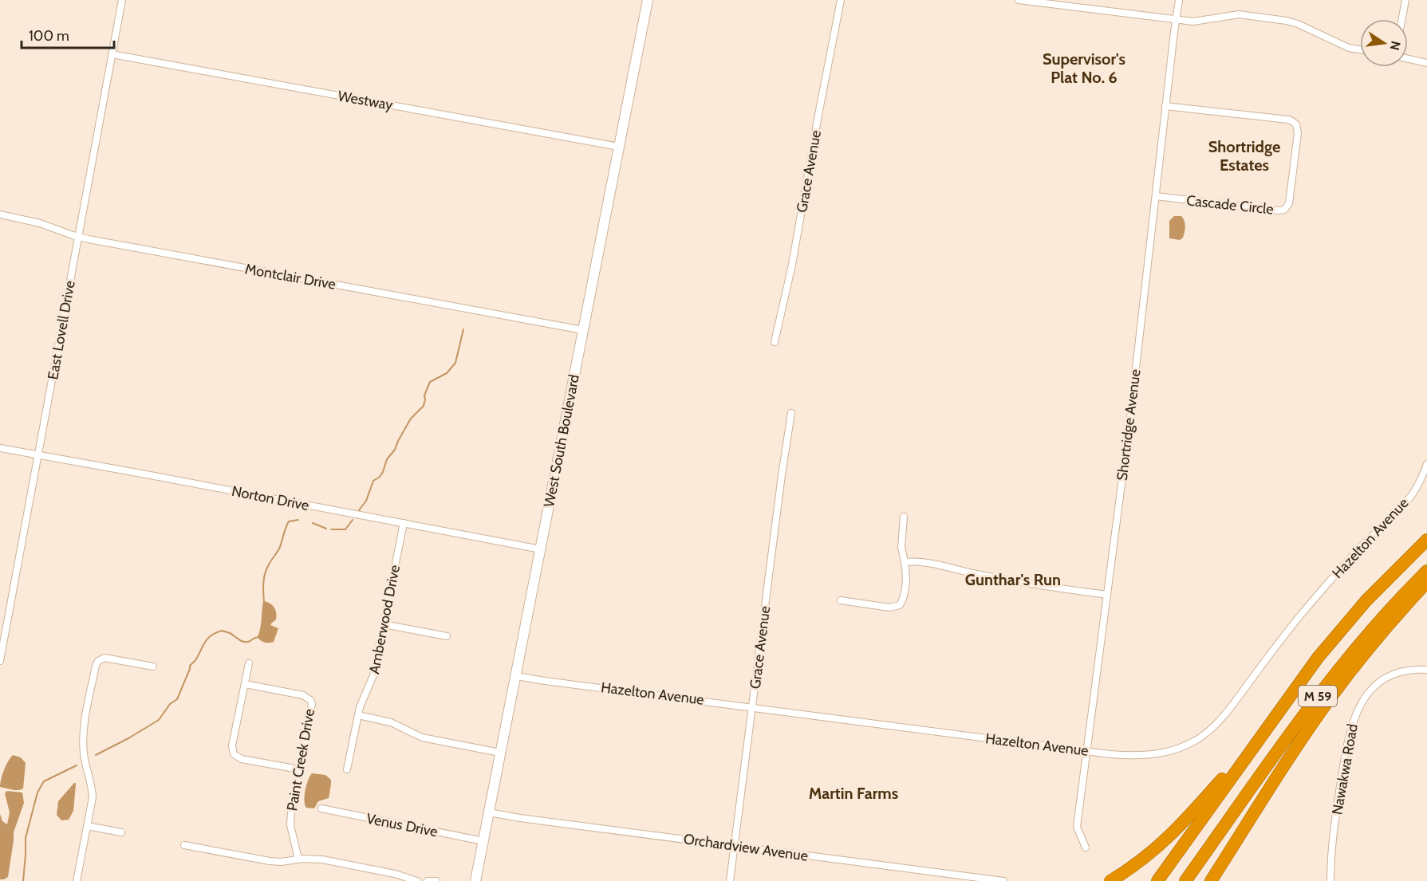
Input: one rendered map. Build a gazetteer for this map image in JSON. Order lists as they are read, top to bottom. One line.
{"streets":{"highway":["M 59"],"street":["Westway","Grace Avenue","Cascade Circle","Montclair Drive","East Lovell Drive","Shortridge Avenue","West South Boulevard","Norton Drive","Hazelton Avenue","Amberwood Drive","Paint Creek Drive","Nawakwa Road","Venus Drive","Orchardview Avenue"]},"crossings":[["Westway","East Lovell Drive"],["Westway","West South Boulevard"],["Grace Avenue","Hazelton Avenue"],["Grace Avenue","Orchardview Avenue"],["Cascade Circle","Shortridge Avenue"],["Montclair Drive","East Lovell Drive"],["Montclair Drive","West South Boulevard"],["East Lovell Drive","Norton Drive"],["Shortridge Avenue","Hazelton Avenue"],["West South Boulevard","Norton Drive"],["West South Boulevard","Hazelton Avenue"],["West South Boulevard","Venus Drive"],["West South Boulevard","Orchardview Avenue"],["Norton Drive","Amberwood Drive"]],"districts":["Supervisor's Plat No. 6","Shortridge Estates","Gunthar's Run","Martin Farms"],"scale_bar":"100 m","north":"right"}
